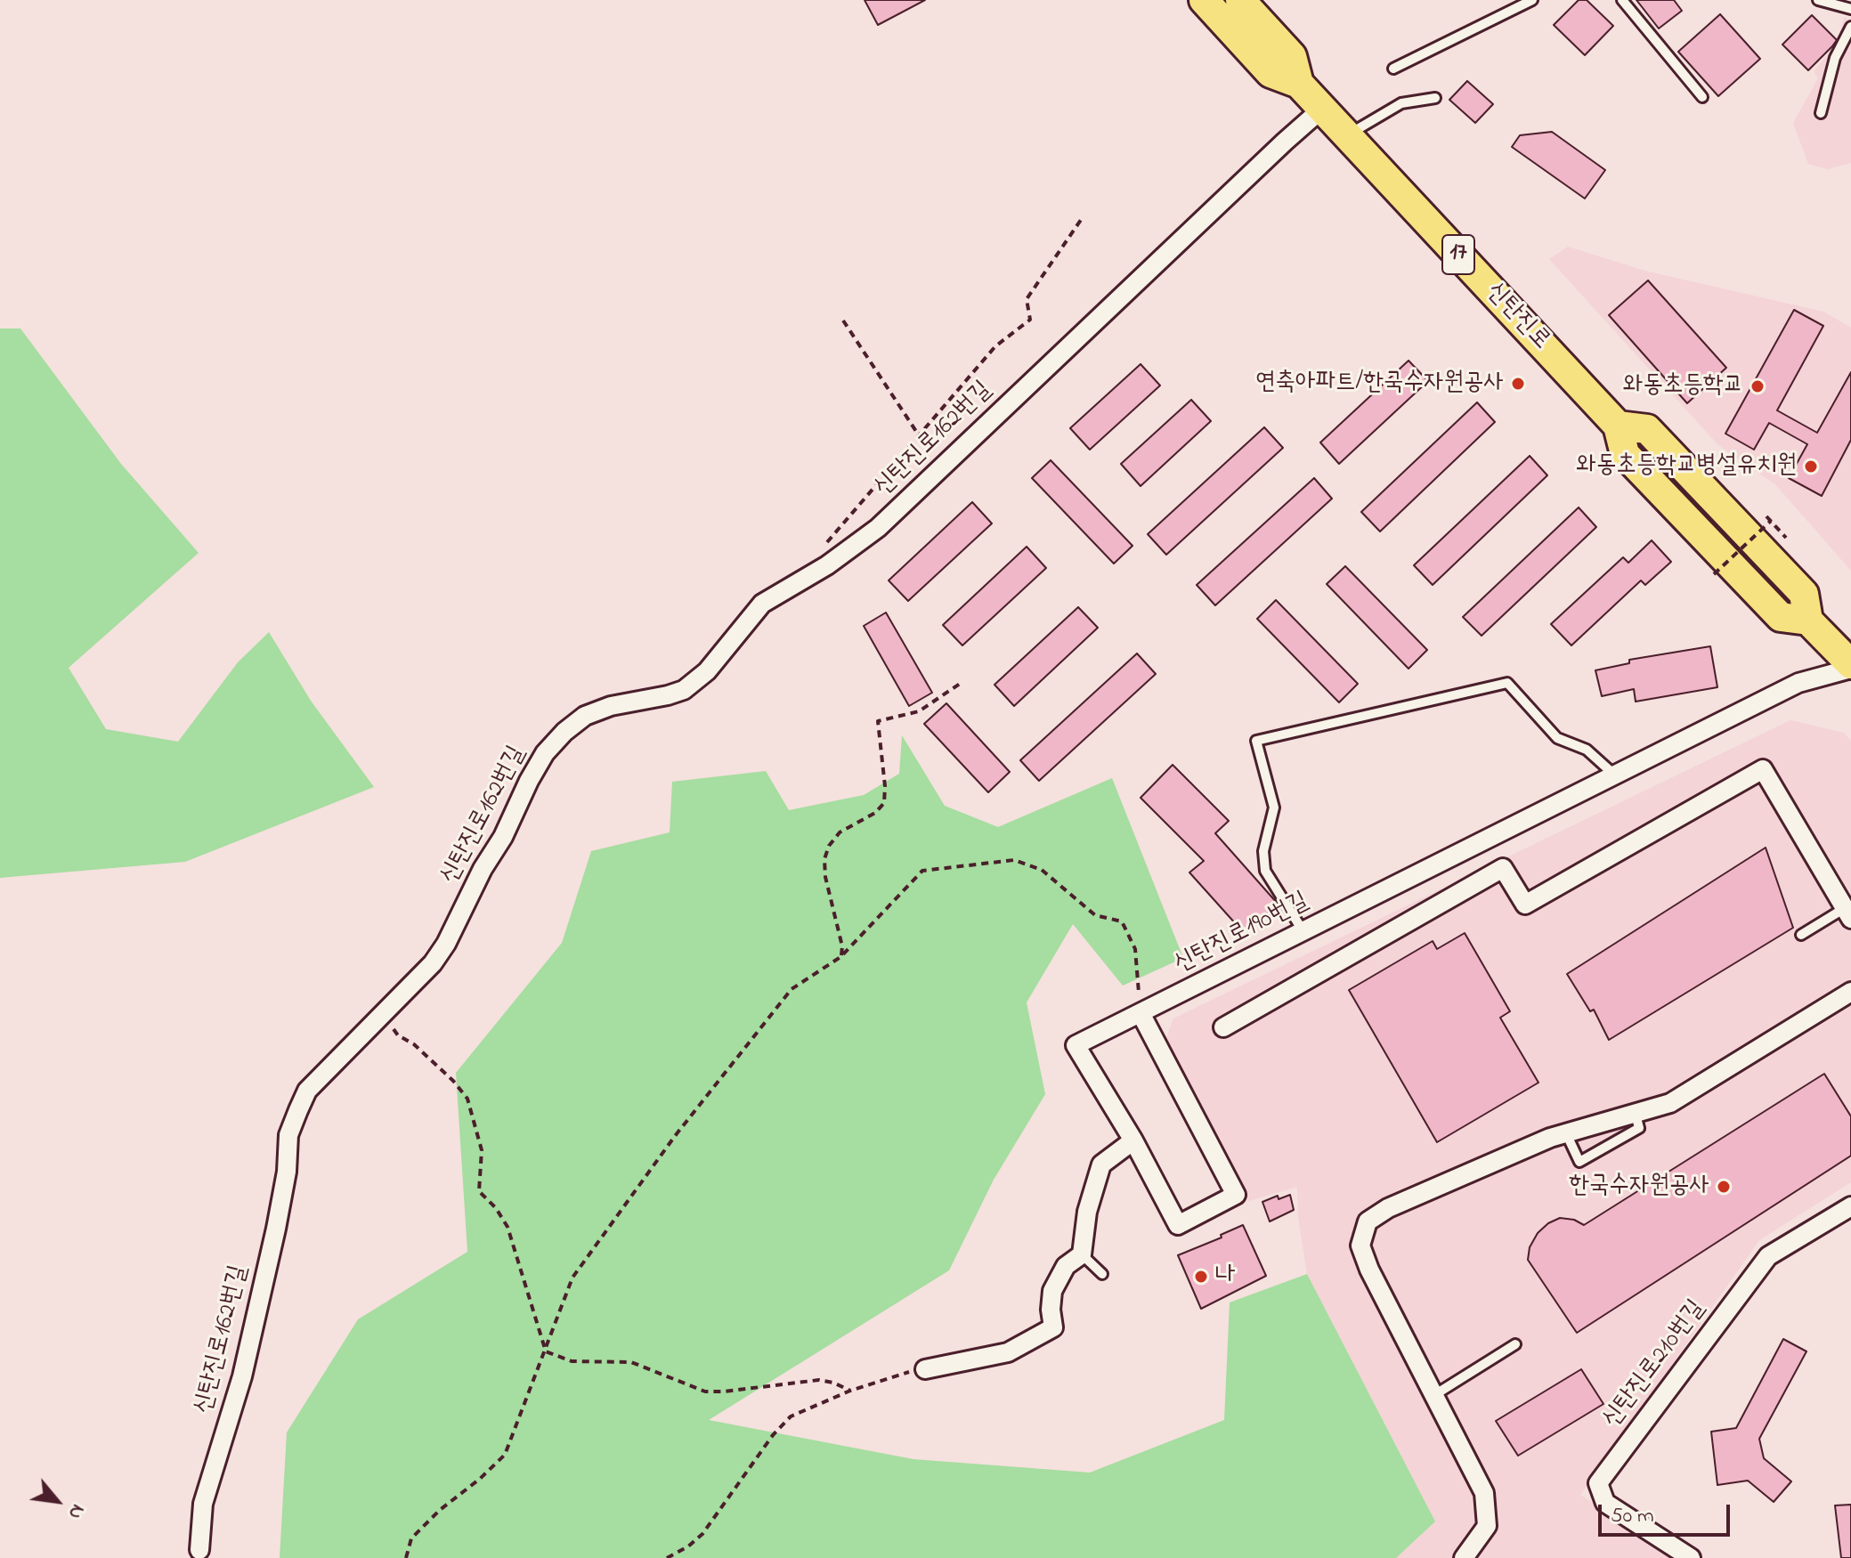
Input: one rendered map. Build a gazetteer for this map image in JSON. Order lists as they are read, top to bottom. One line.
{"streets":{"main road":["17","신탄진로"],"street":["신탄진로162번길","신탄진로190번길","신탄진로210번길"]},"crossings":[["신탄진로","신탄진로162번길"],["신탄진로","신탄진로190번길"]],"places":["연축아파트/한국수자원공사","와동초등학교","와동초등학교병설유치원","한국수자원공사","나"],"scale_bar":"50 m","north":"bottom right"}
